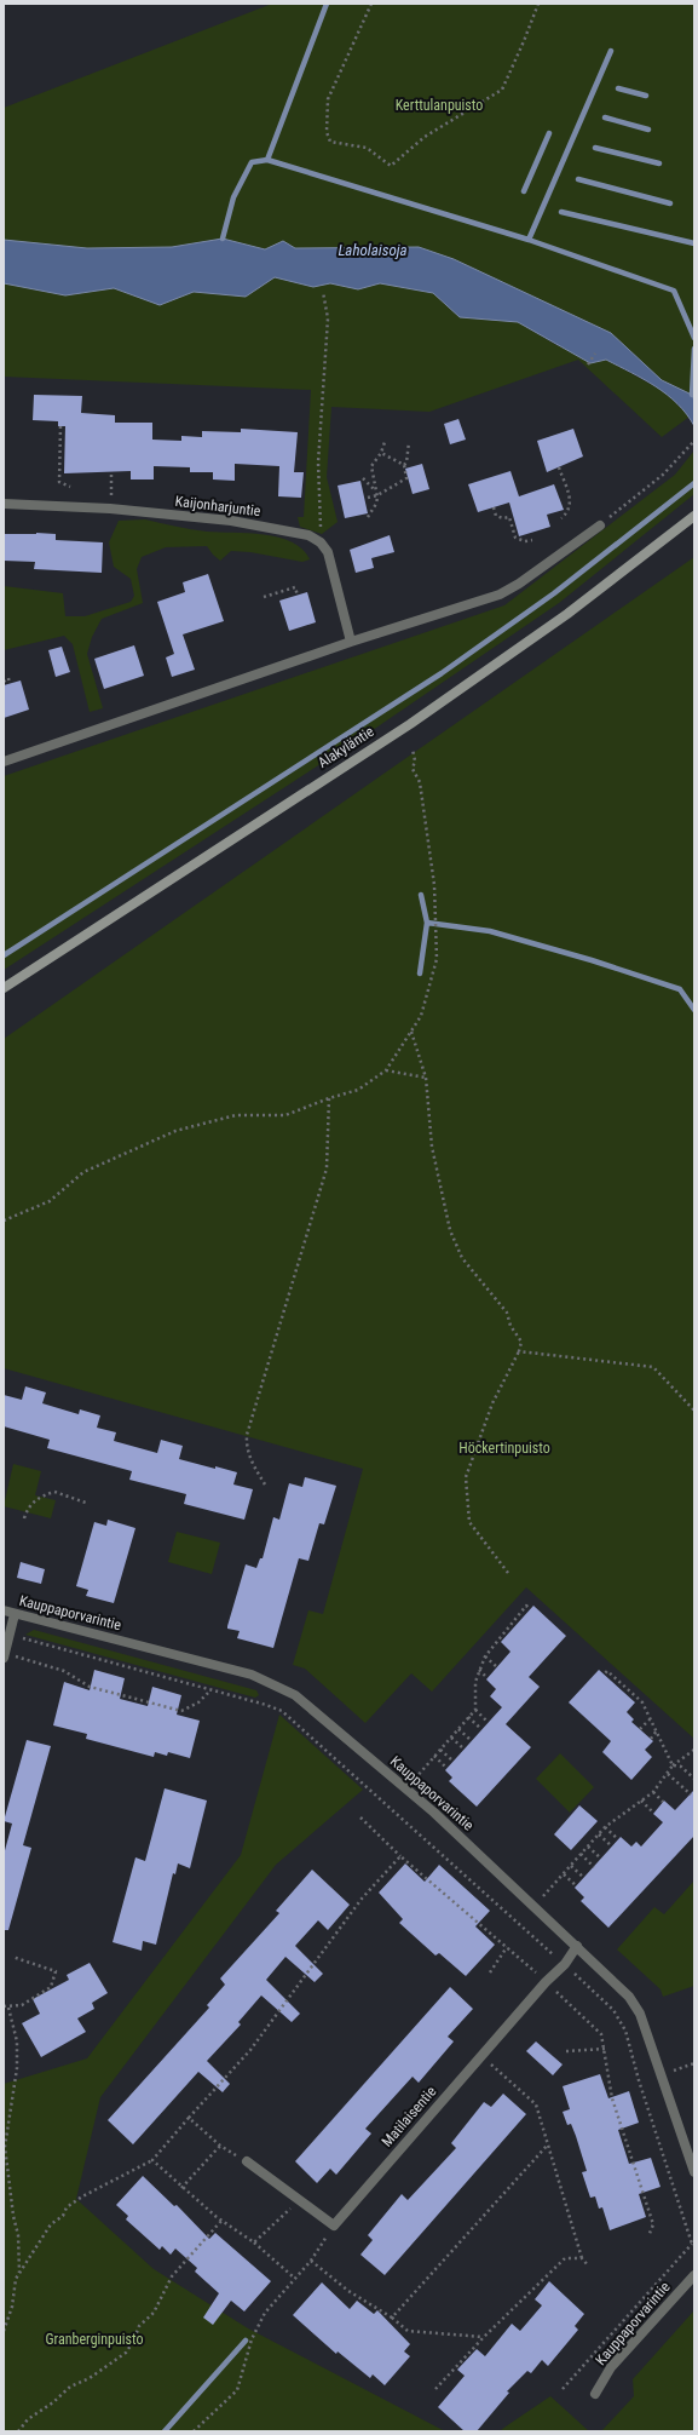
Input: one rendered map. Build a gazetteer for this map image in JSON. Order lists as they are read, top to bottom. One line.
{"streets":{"main road":["Alakyläntie"],"street":["Kaijonharjuntie","Kauppaporvarintie","Matilaisentie"]},"crossings":[["Kauppaporvarintie","Matilaisentie"]],"water":["Laholaisoja"],"parks":["Kerttulanpuisto","Höckertinpuisto","Granberginpuisto"]}
